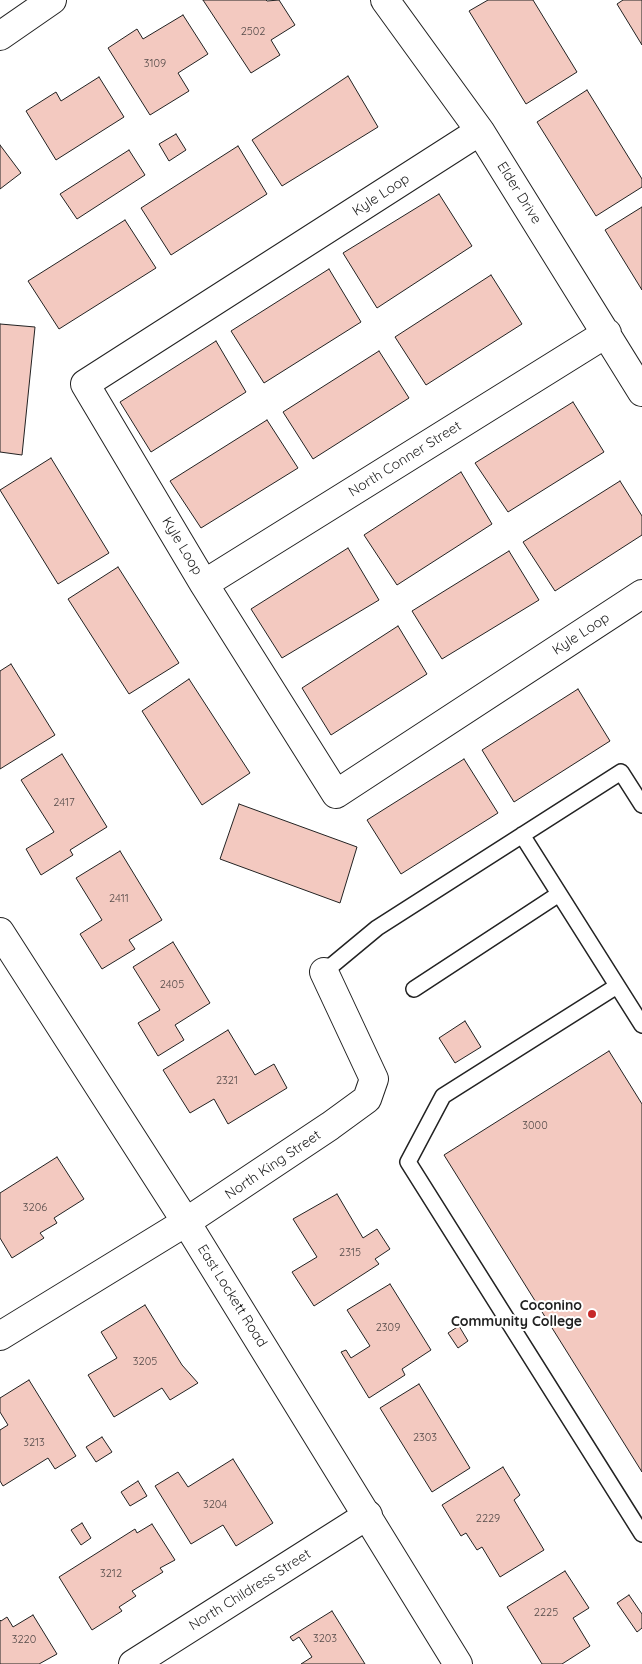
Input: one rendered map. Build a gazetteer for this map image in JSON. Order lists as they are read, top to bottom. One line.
{"streets":{"street":["Elder Drive","Kyle Loop","North Conner Street","North King Street","East Lockett Road","North Childress Street"]},"crossings":[["Elder Drive","Kyle Loop"],["Elder Drive","North Conner Street"],["Kyle Loop","North Conner Street"],["North King Street","East Lockett Road"],["East Lockett Road","North Childress Street"]],"places":["Coconino Community College"],"house_numbers":["2502","3109","2417","2411","2405","2321","3000","3206","2315","2309","3205","2303","3213","3204","2229","3212","2225","3203","3220"]}
